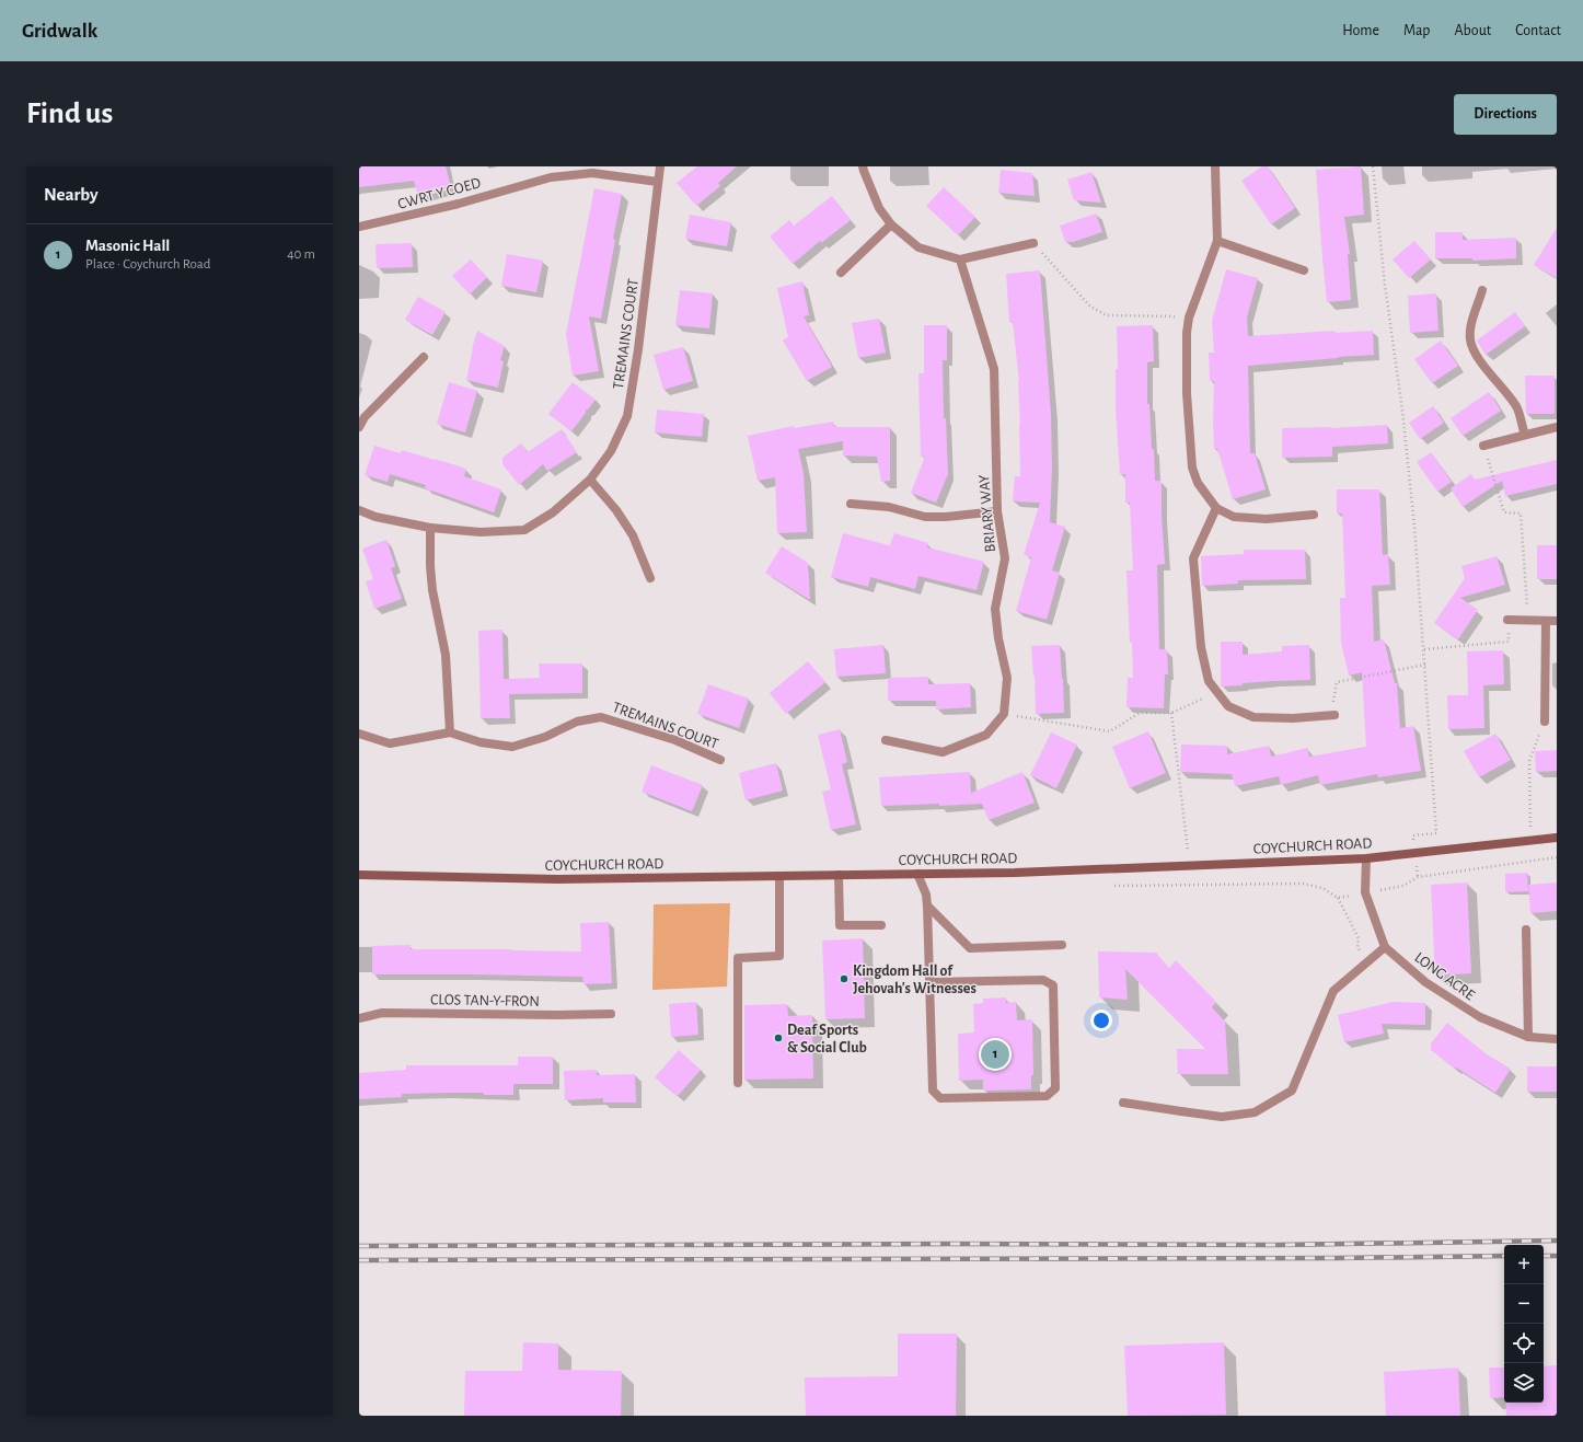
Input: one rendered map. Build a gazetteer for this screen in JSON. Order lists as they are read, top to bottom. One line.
{"streets":{"main road":["COYCHURCH ROAD"],"street":["CWRT Y COED","TREMAINS COURT","BRIARY WAY","LONG ACRE","CLOS TAN-Y-FRON"]},"crossings":[["CWRT Y COED","TREMAINS COURT"],["COYCHURCH ROAD","LONG ACRE"]],"places":["Kingdom Hall of Jehovah's Witnesses","Deaf Sports & Social Club"],"page":{"header":"Gridwalk","nav":["Home","Map","About","Contact"],"buttons":"Directions","title":"Find us","heading":"Nearby","list":[{"mark":"1","name":"Masonic Hall","note":"Place · Coychurch Road","value":"40 m"}],"pins":"1","map_buttons":["+","−"]}}
